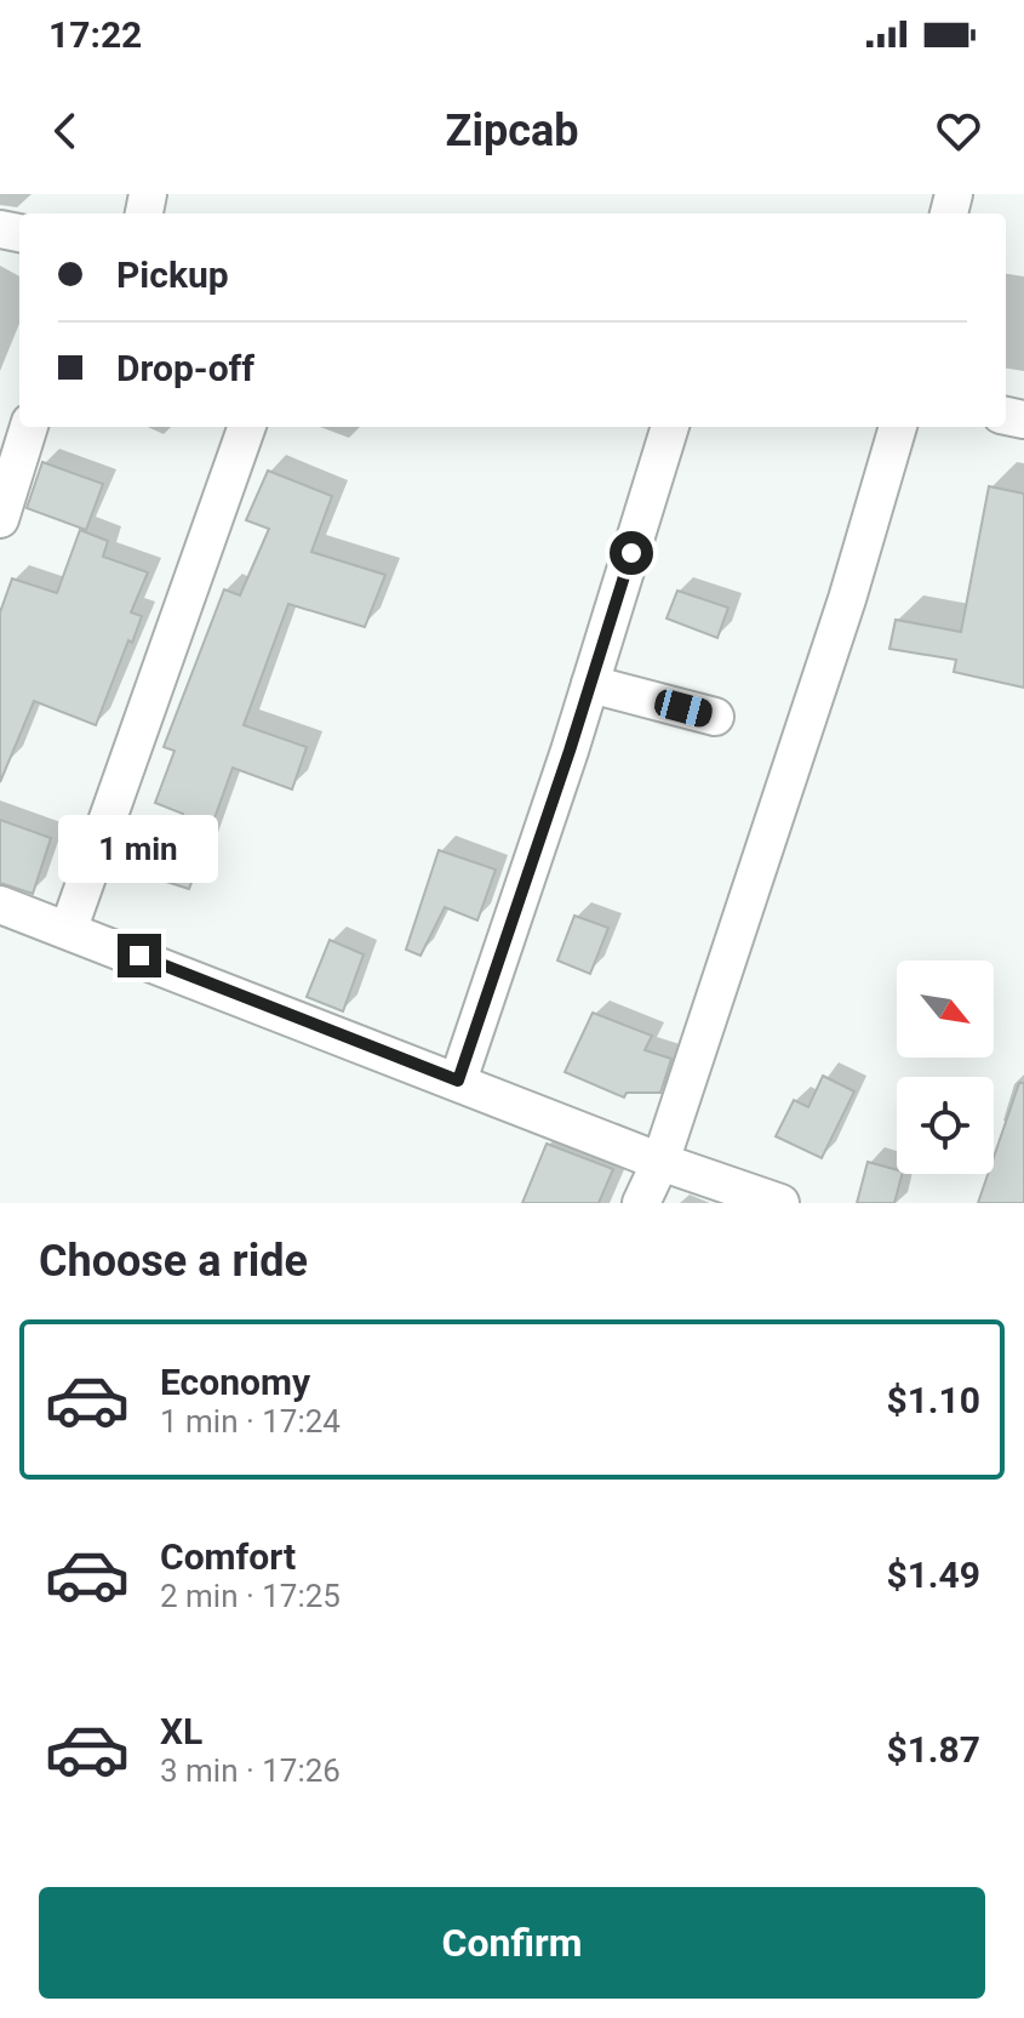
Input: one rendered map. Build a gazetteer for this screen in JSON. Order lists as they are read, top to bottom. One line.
{"north":"bottom right","page":{"status":"17:22","header":"Zipcab","banner":["Pickup","Drop-off"],"bubble":"1 min","heading":"Choose a ride","list":[{"name":"Economy","note":"1 min · 17:24","value":"$1.10"},{"name":"Comfort","note":"2 min · 17:25","value":"$1.49"},{"name":"XL","note":"3 min · 17:26","value":"$1.87"}],"buttons":"Confirm"}}
